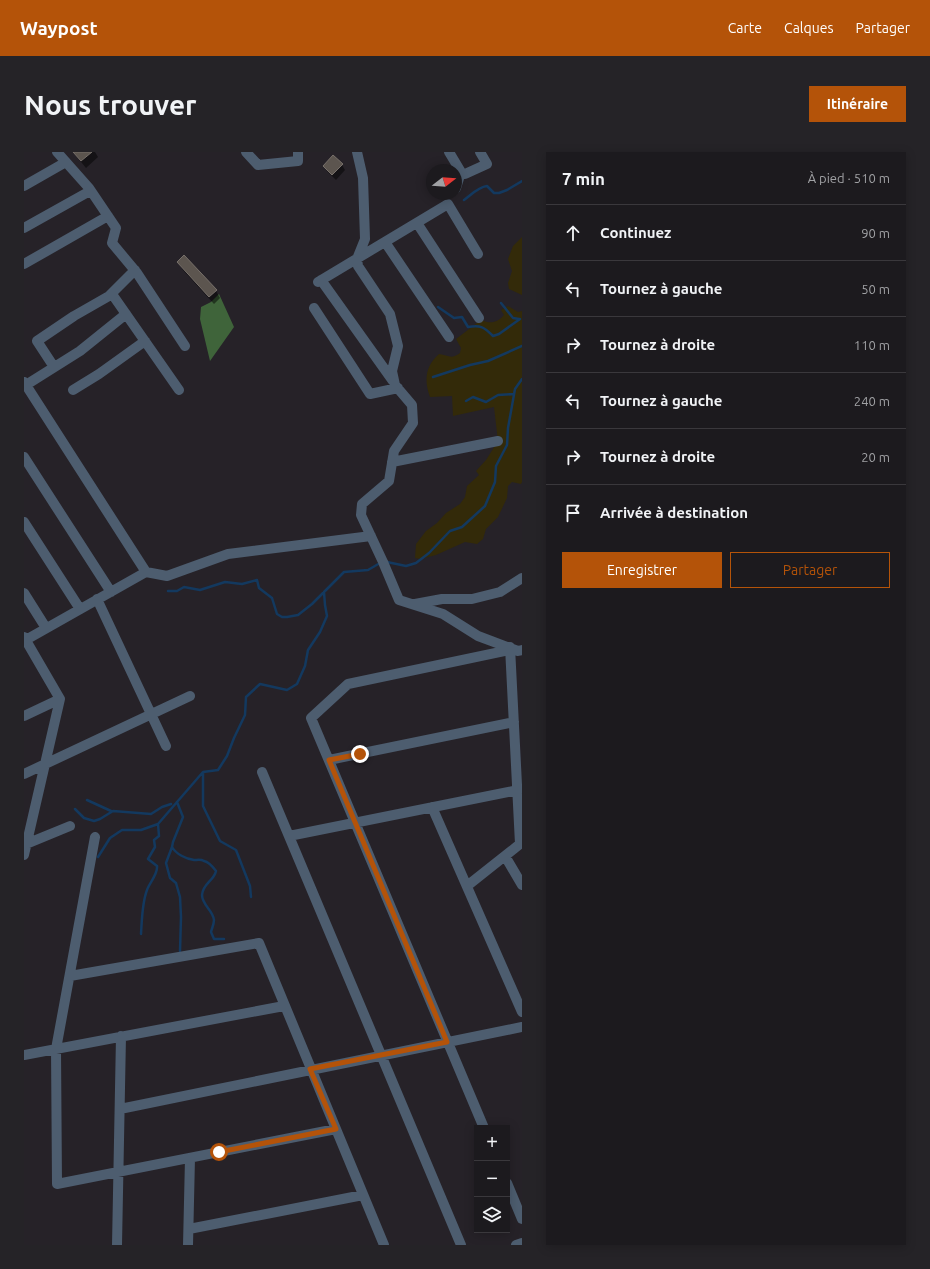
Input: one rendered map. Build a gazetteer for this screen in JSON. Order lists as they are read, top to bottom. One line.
{"north":"right","page":{"header":"Waypost","nav":["Carte","Calques","Partager"],"buttons":["Itinéraire",["Enregistrer","Partager"]],"title":"Nous trouver","heading":["7 min","À pied · 510 m"],"list":[["Continuez","90 m"],["Tournez à gauche","50 m"],["Tournez à droite","110 m"],["Tournez à gauche","240 m"],["Tournez à droite","20 m"],"Arrivée à destination"],"map_buttons":["+","−"]}}
